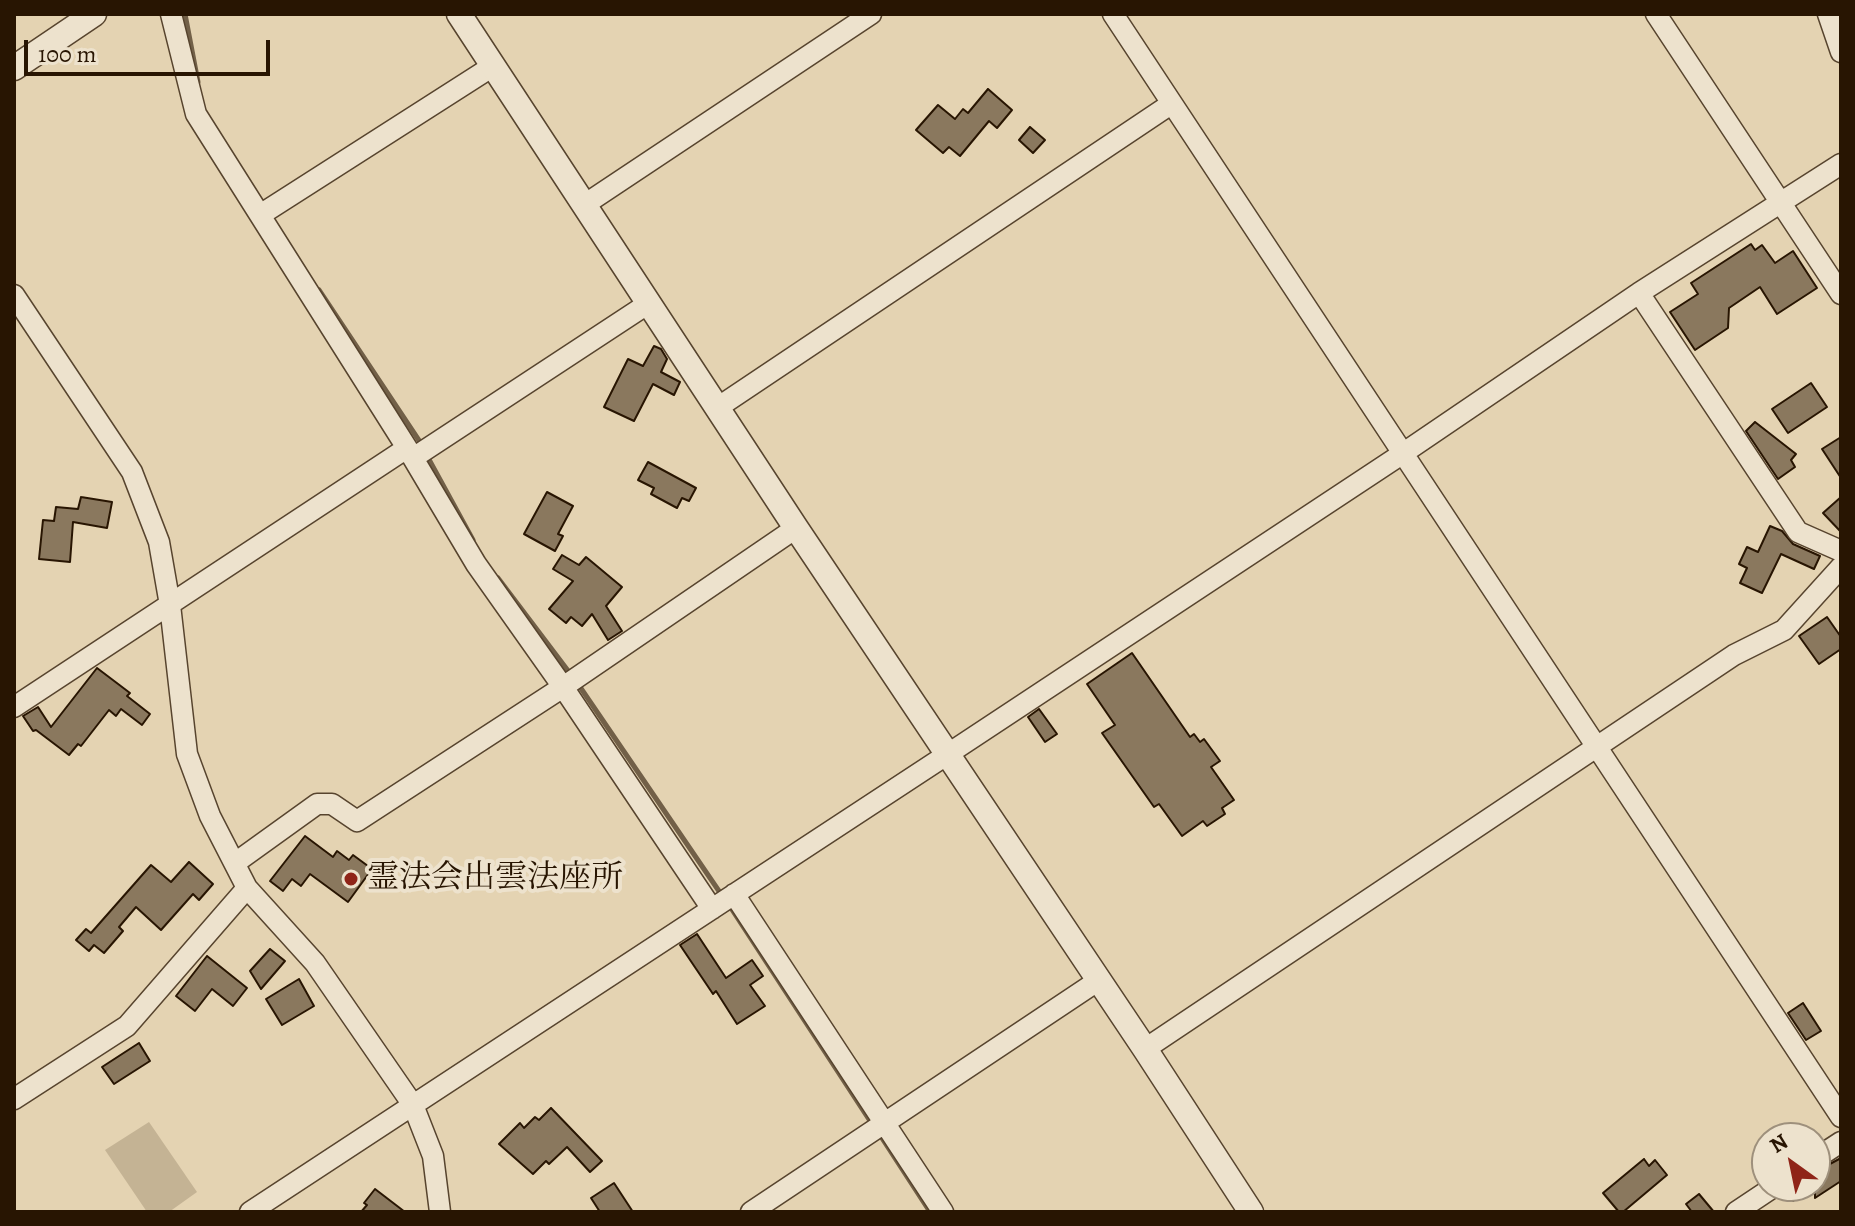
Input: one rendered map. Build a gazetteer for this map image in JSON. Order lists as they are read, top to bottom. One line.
{"places":["霊法会出雲法座所"],"scale_bar":"100 m","north":"top left"}
